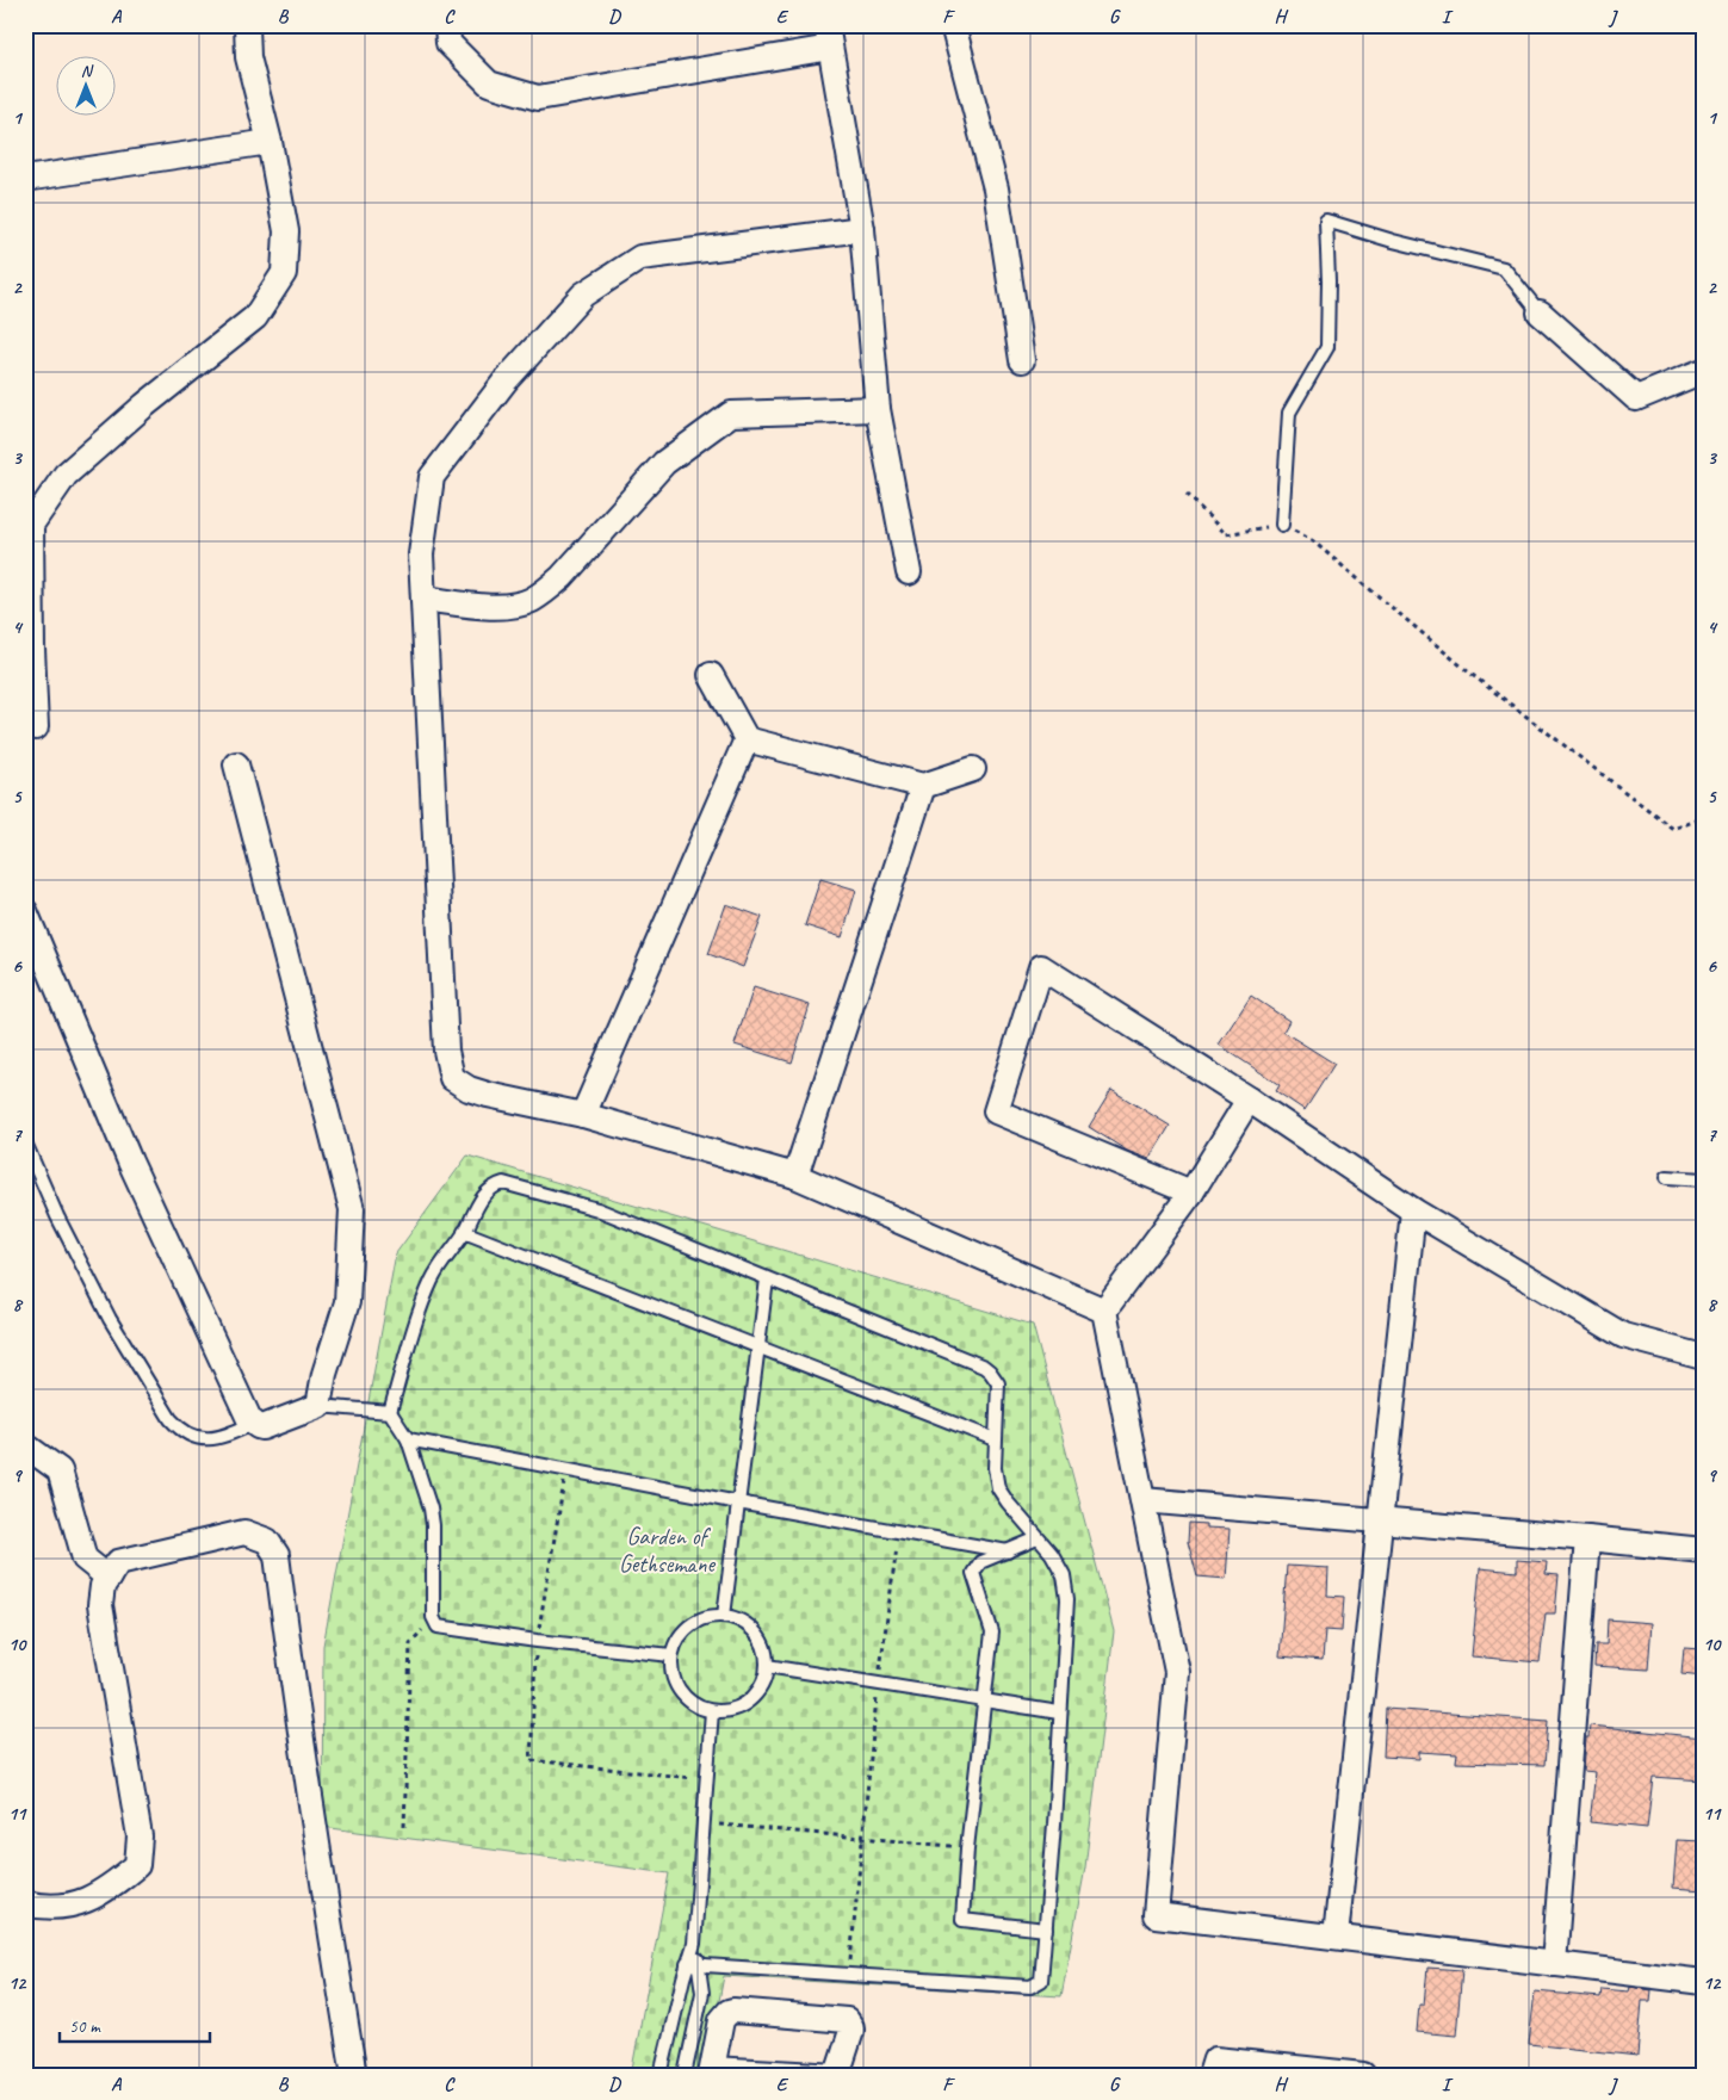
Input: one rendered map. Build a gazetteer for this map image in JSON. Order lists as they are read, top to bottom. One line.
{"parks":["Garden of Gethsemane"],"scale_bar":"50 m","north":"top","grid":{"columns":["A","B","C","D","E","F","G","H","I","J"],"rows":["1","2","3","4","5","6","7","8","9","10","11","12"]}}
